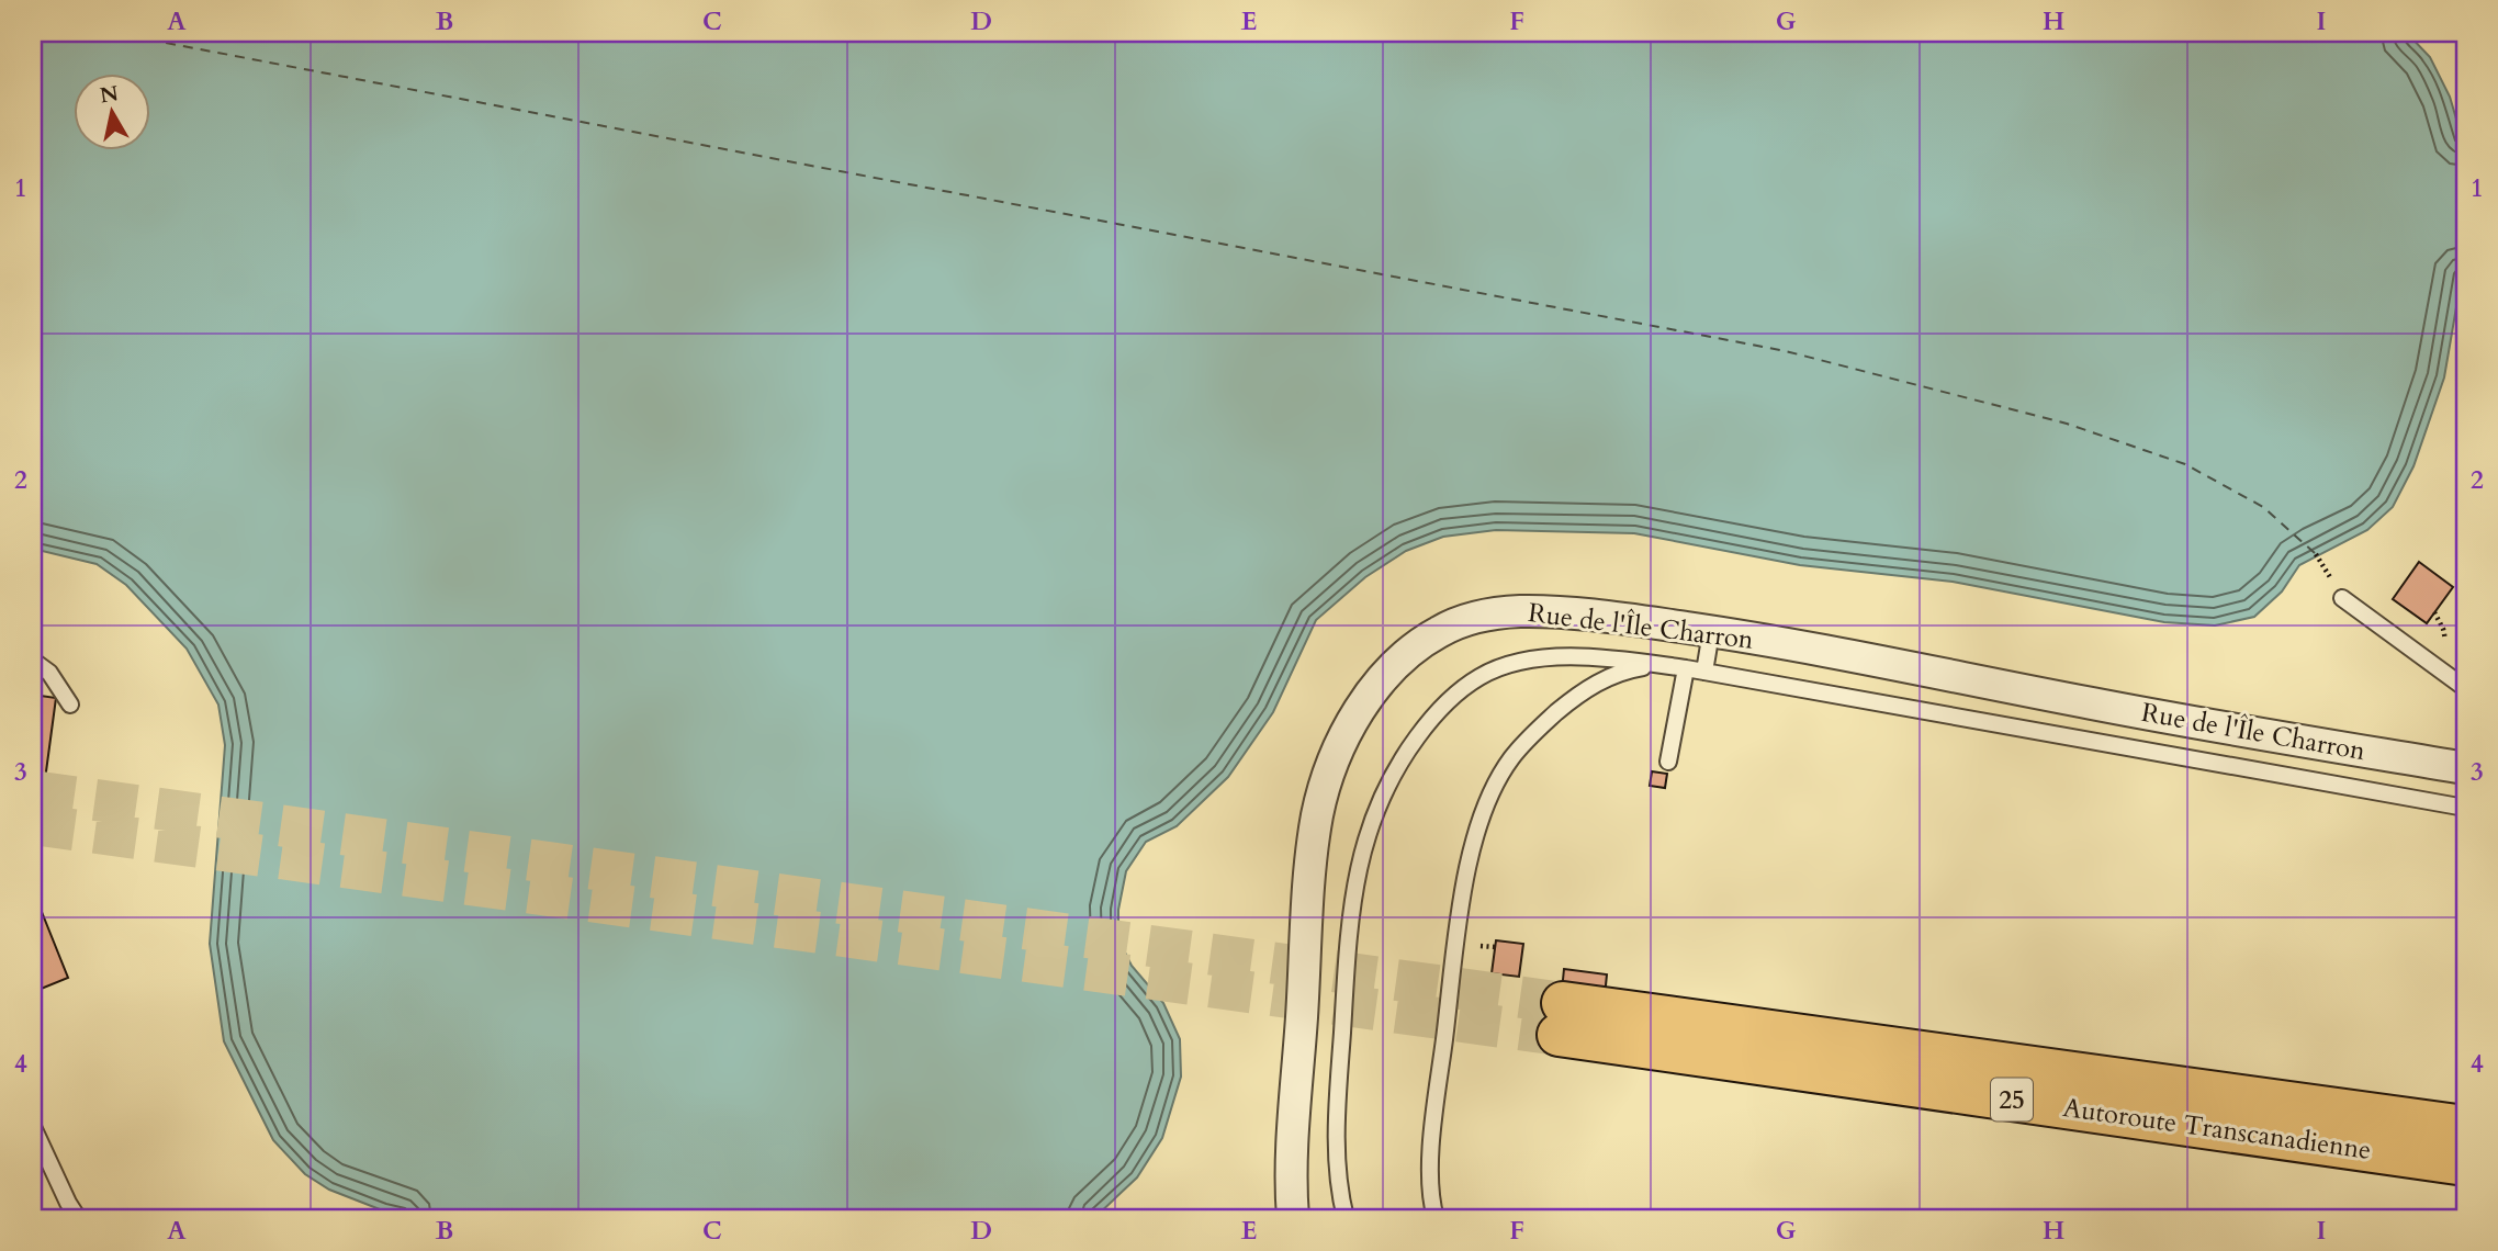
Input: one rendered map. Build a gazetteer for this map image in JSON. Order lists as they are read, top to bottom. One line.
{"streets":{"highway":["25","Autoroute Transcanadienne"],"street":["Rue de l'Île Charron"]},"north":"top","grid":{"columns":["A","B","C","D","E","F","G","H","I"],"rows":["1","2","3","4"]}}
